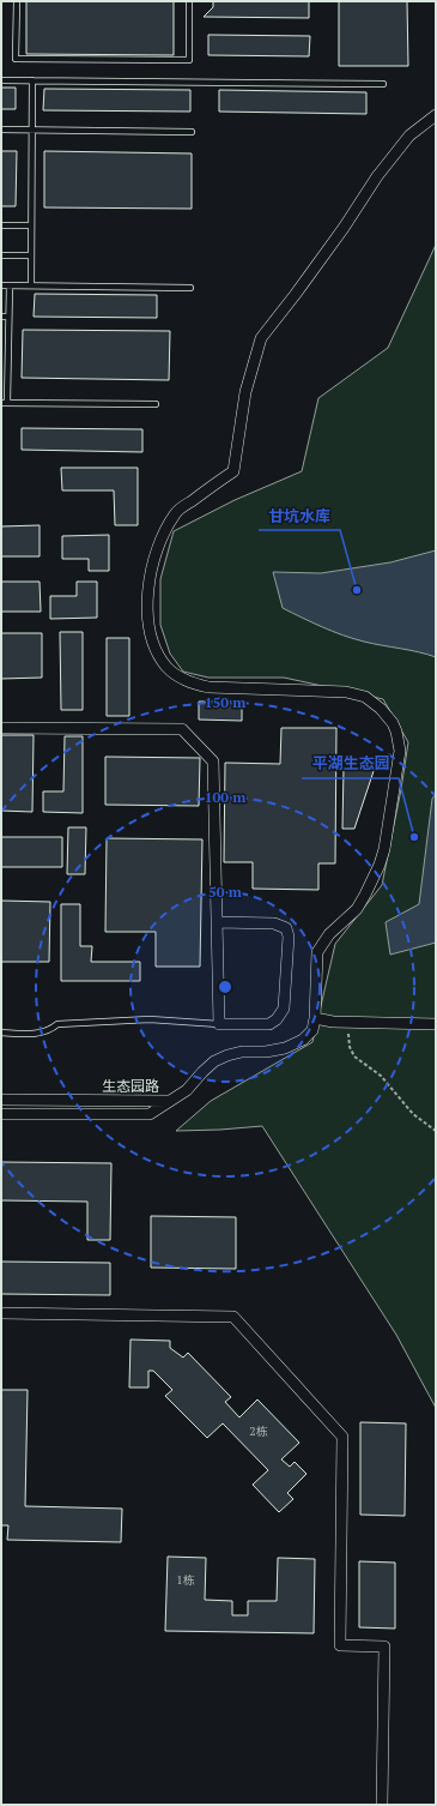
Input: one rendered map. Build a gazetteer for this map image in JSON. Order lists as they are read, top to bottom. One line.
{"streets":{"street":["生态园路"]},"places":["甘坑水库","平湖生态园"],"house_numbers":["2栋","1栋"],"rings":["150 m","100 m","50 m"]}
